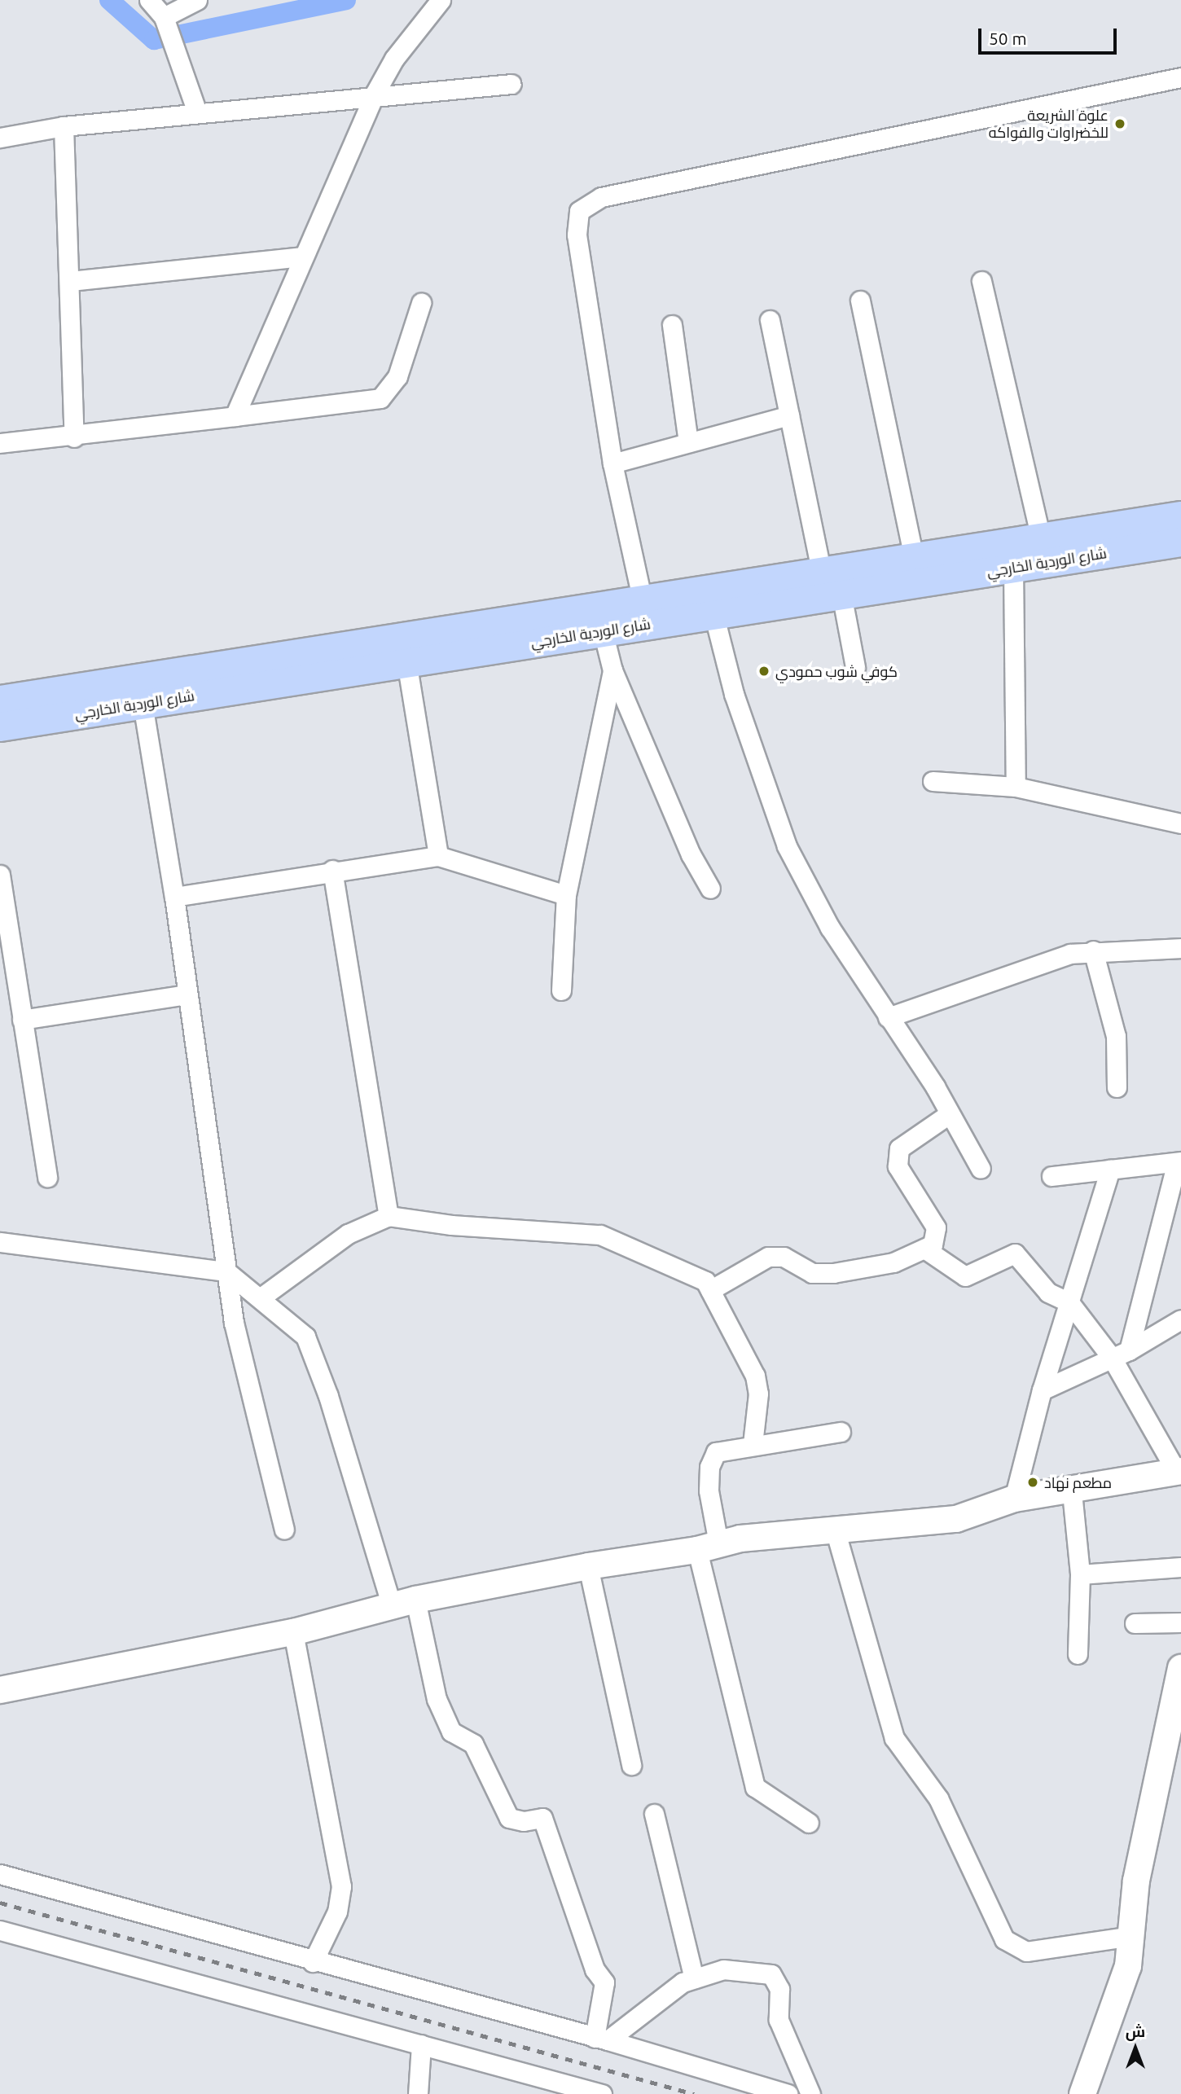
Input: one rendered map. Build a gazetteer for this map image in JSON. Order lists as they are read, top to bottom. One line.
{"streets":{"main road":["شارع الوردية الخارجي"]},"places":["علوة الشريعة للخضراوات والفواكه","كوفي شوب حمودي","مطعم نهاد"],"scale_bar":"50 m","north":"top"}
